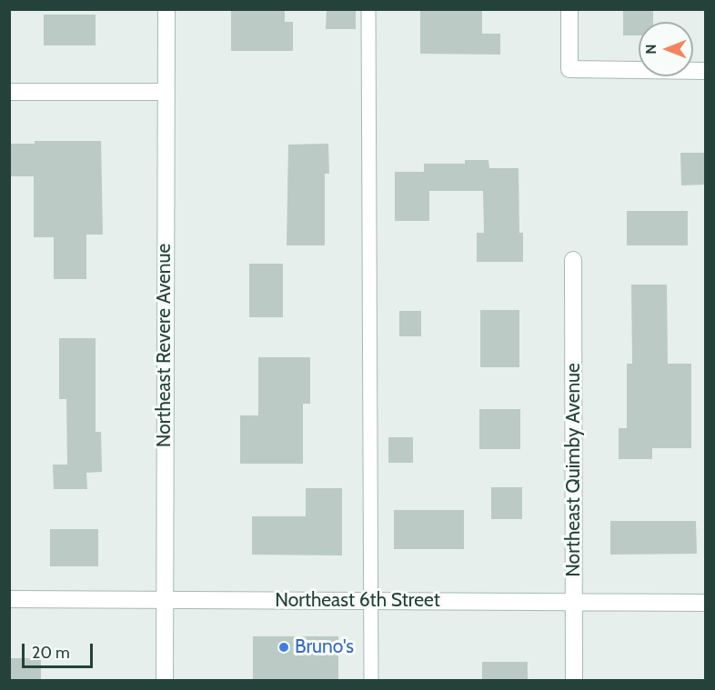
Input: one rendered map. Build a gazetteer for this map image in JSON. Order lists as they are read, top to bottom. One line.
{"streets":{"street":["Northeast Revere Avenue","Northeast Quimby Avenue","Northeast 6th Street"]},"crossings":[["Northeast Revere Avenue","Northeast 6th Street"],["Northeast Quimby Avenue","Northeast 6th Street"]],"places":["Bruno's"],"scale_bar":"20 m","north":"left"}
